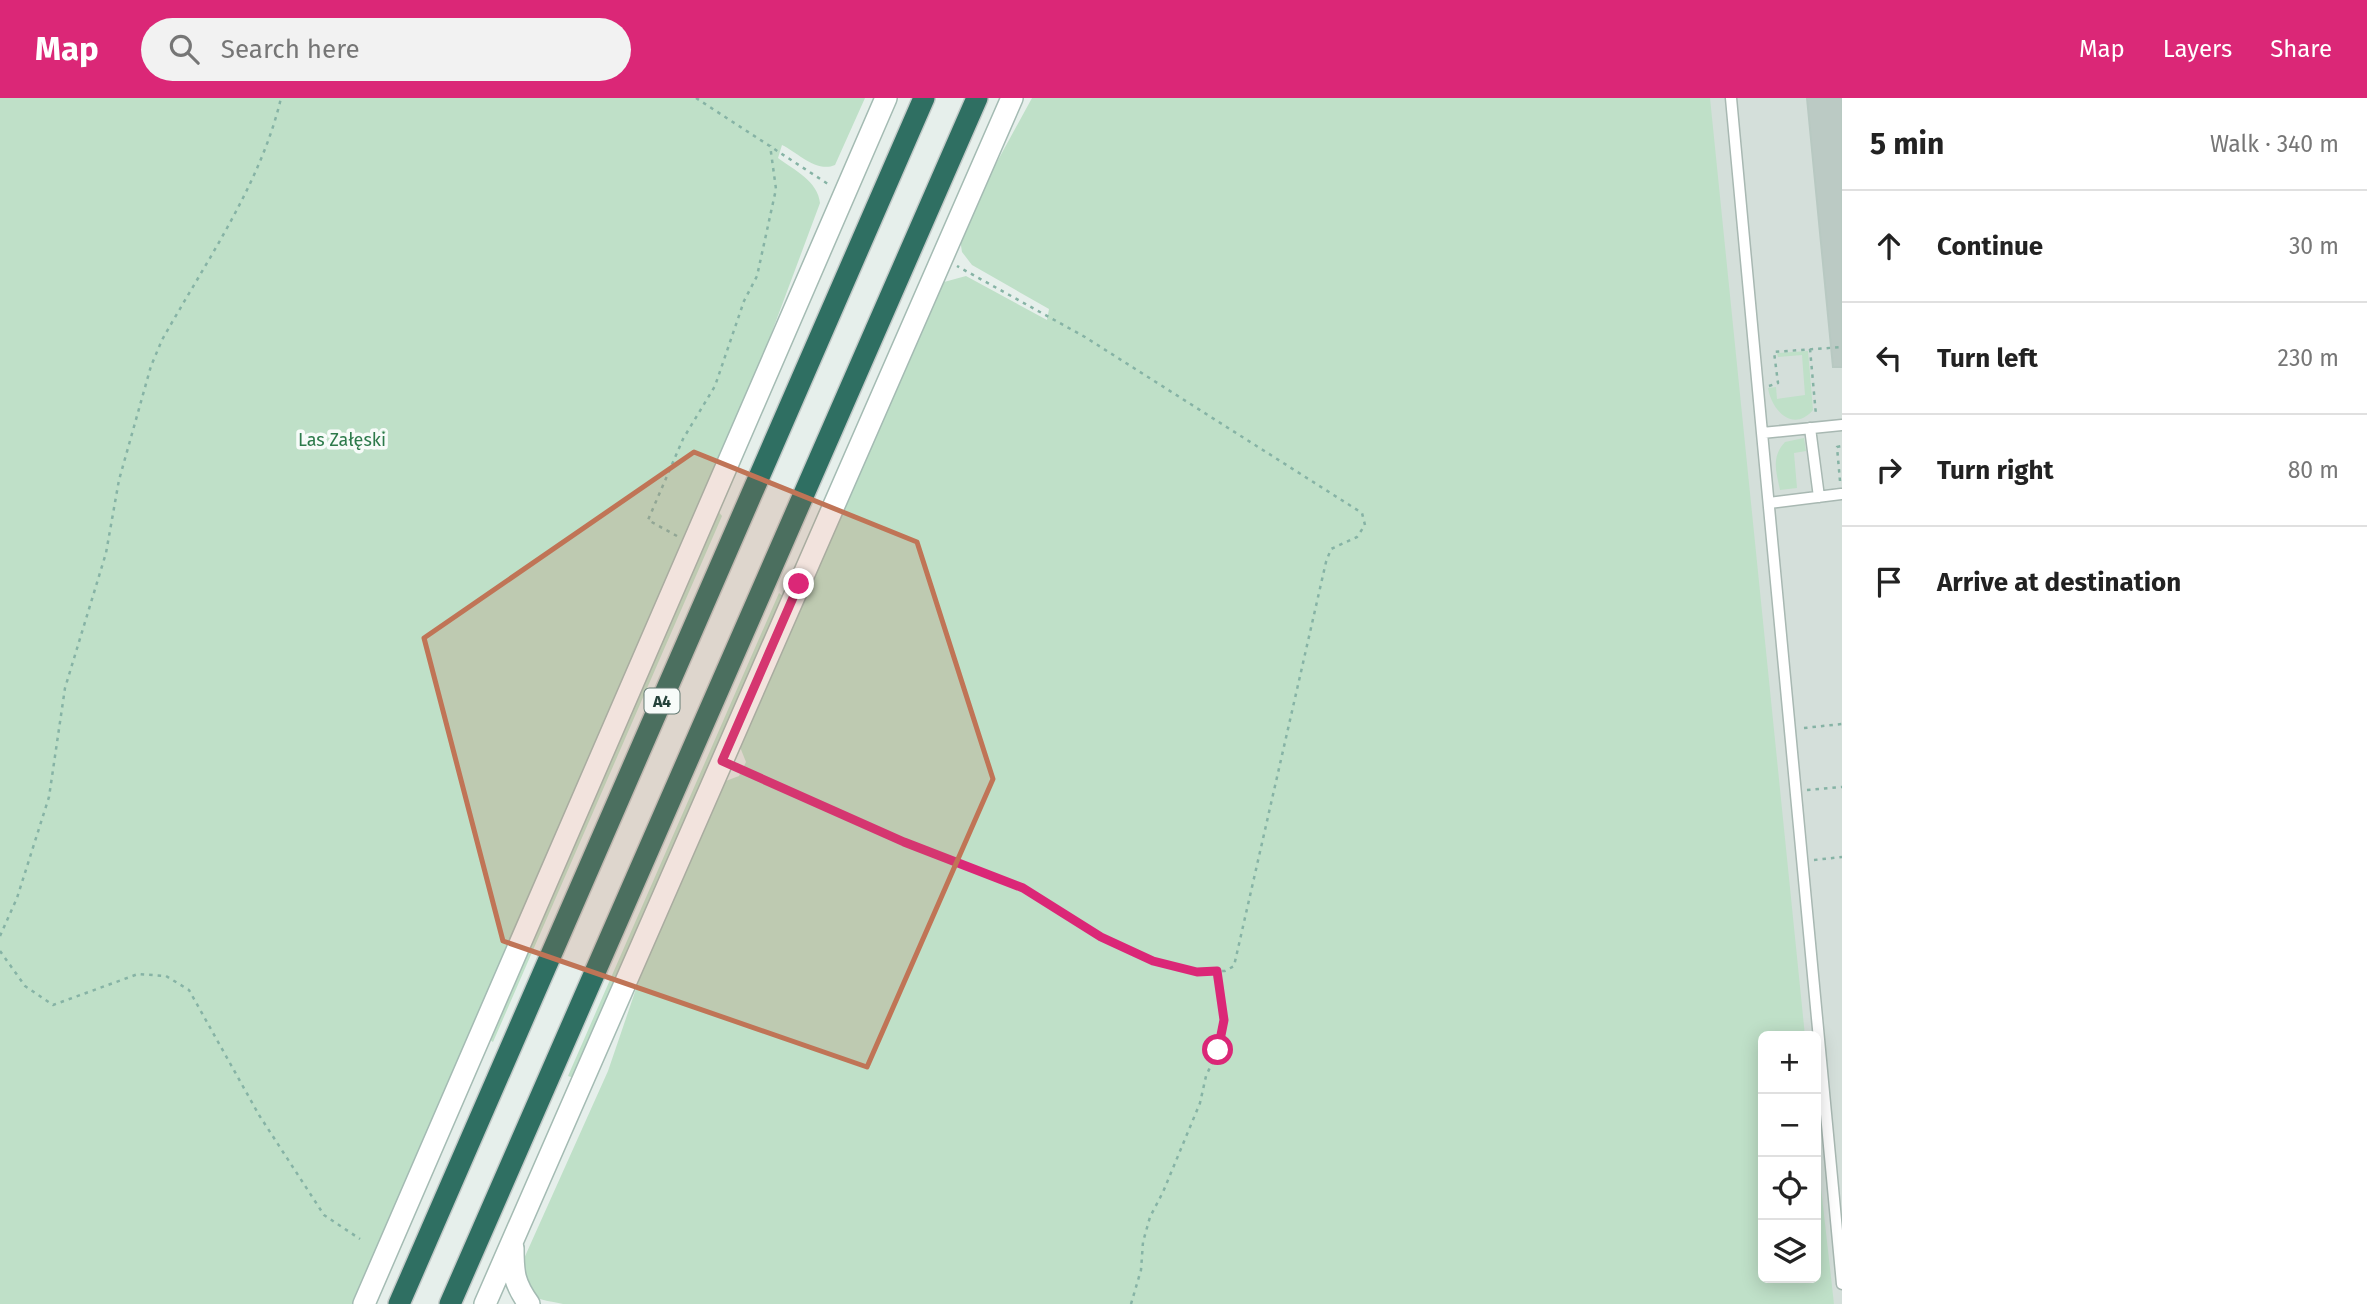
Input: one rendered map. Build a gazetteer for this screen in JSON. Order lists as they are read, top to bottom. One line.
{"streets":{"highway":["A4"]},"parks":["Las Załęski"],"page":{"header":"Map","search":"Search here","nav":["Map","Layers","Share"],"heading":["5 min","Walk · 340 m"],"list":[["Continue","30 m"],["Turn left","230 m"],["Turn right","80 m"],"Arrive at destination"],"map_buttons":["+","−"]}}
